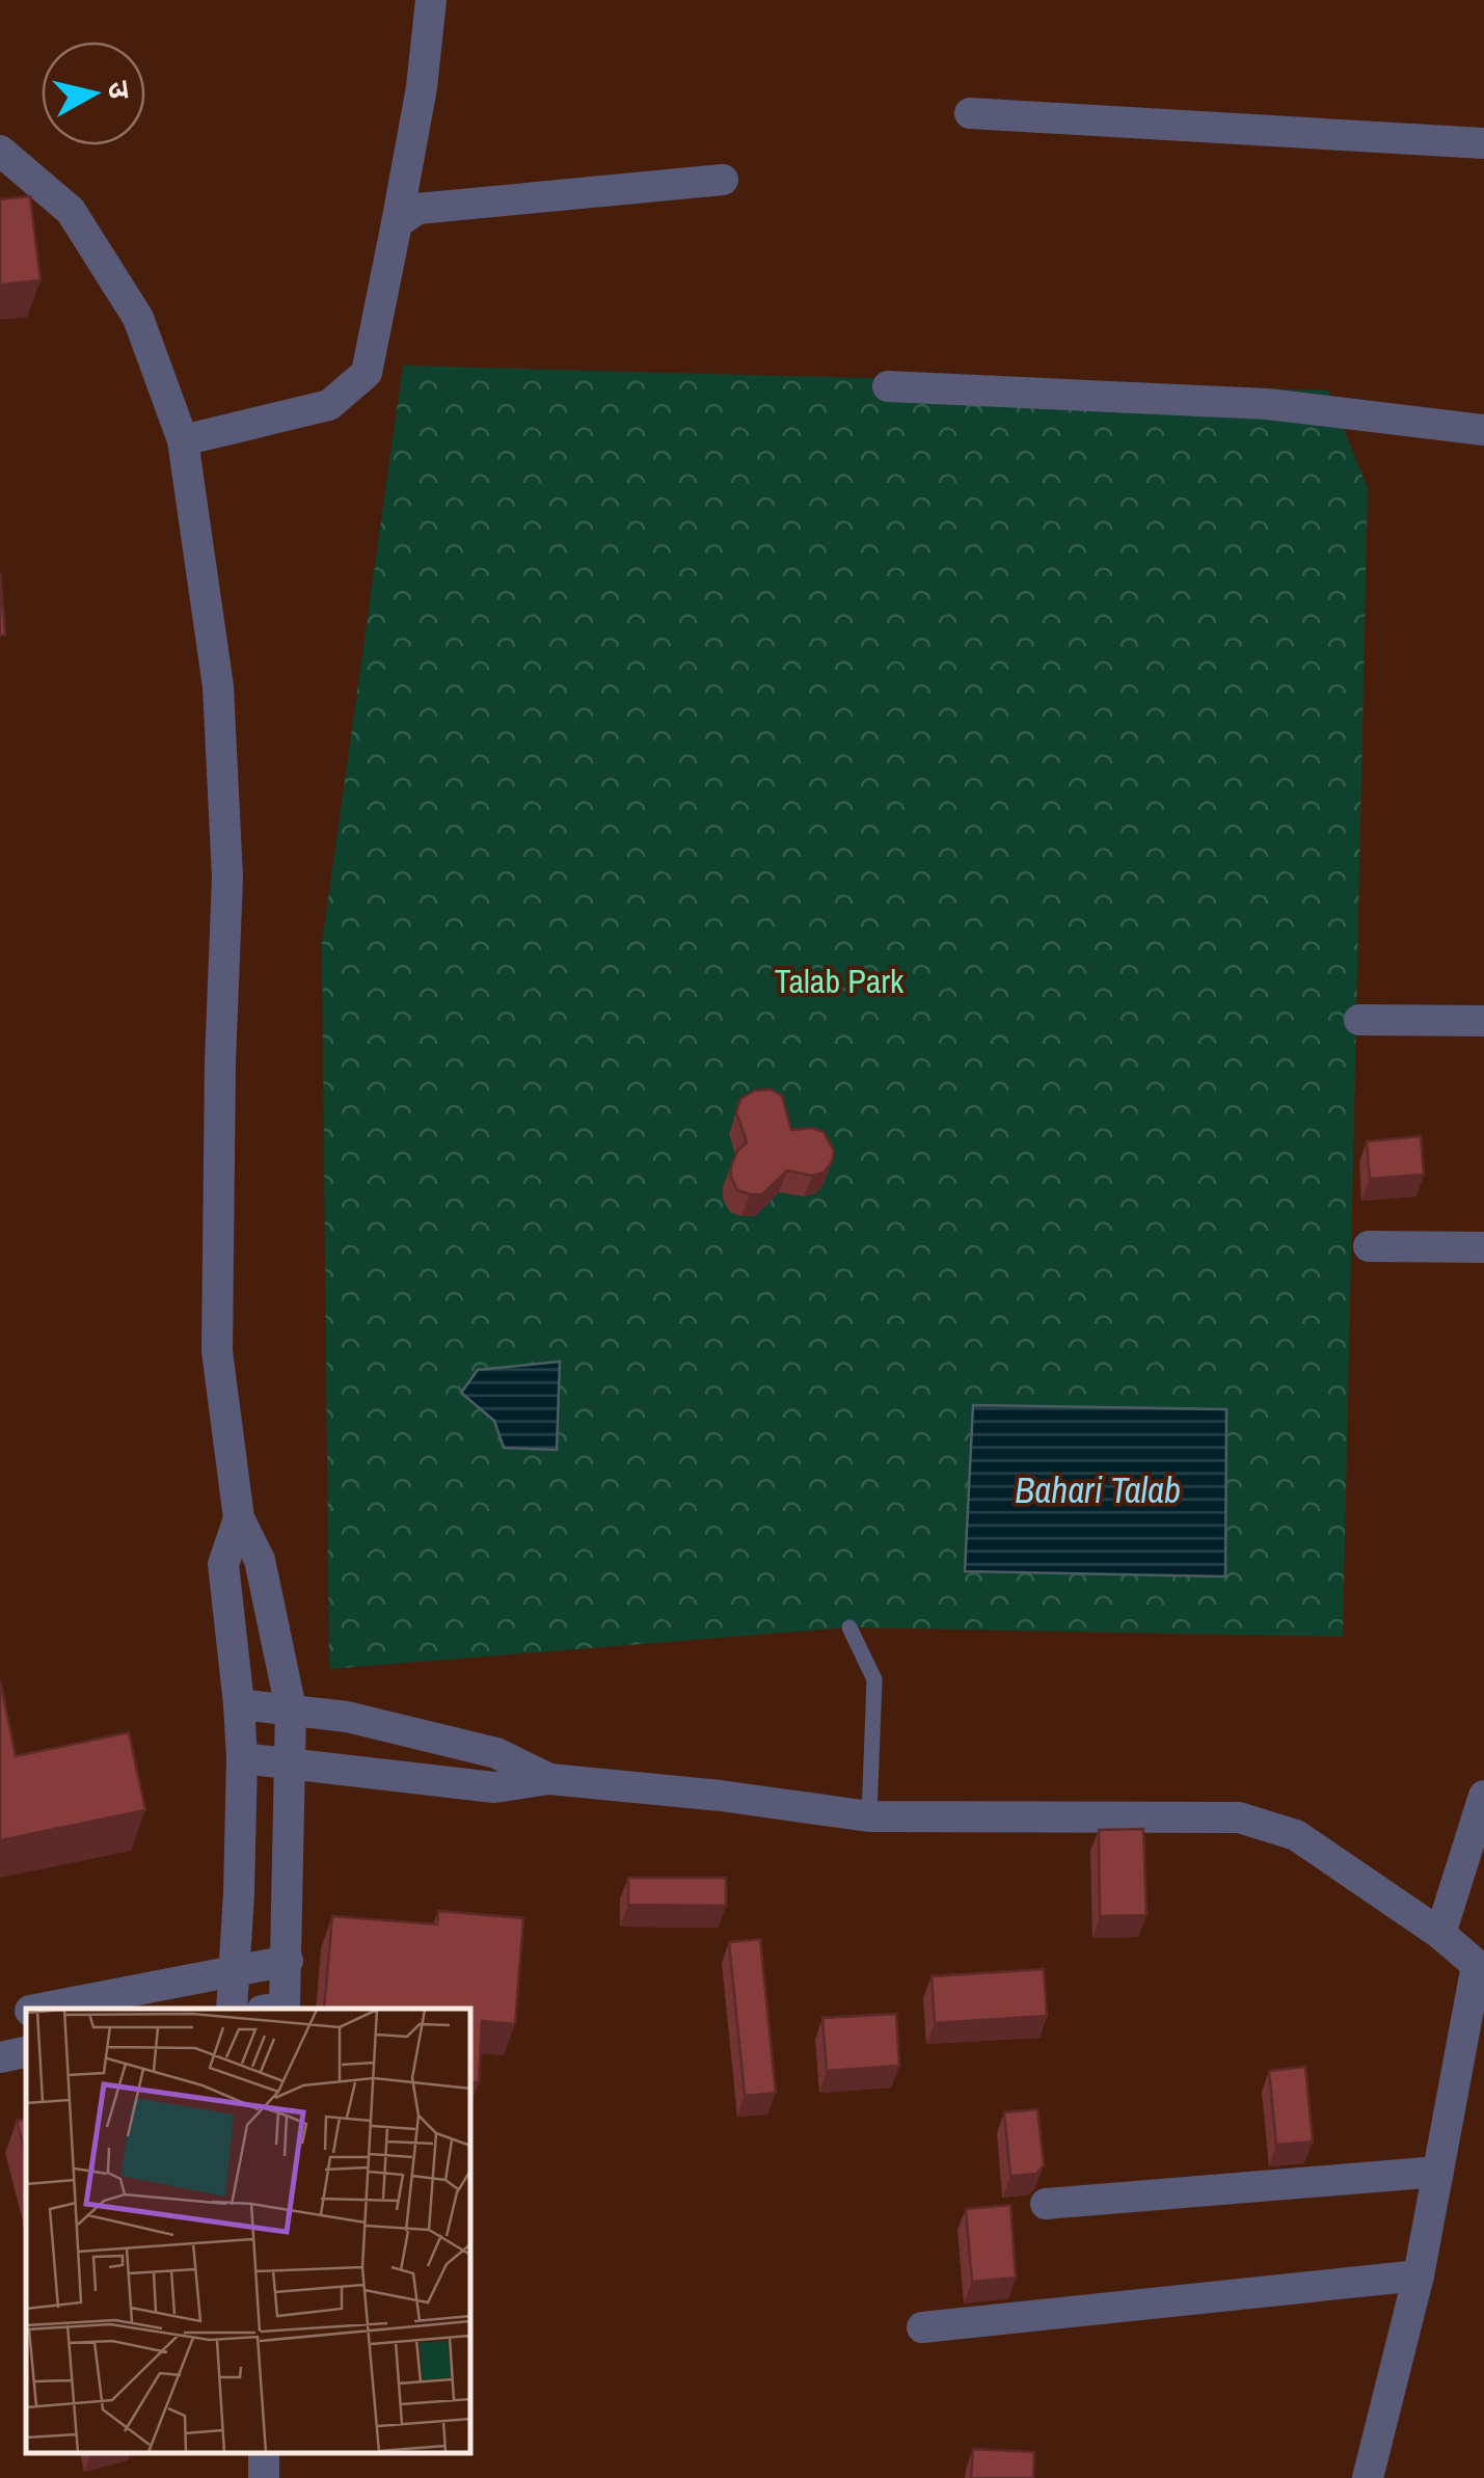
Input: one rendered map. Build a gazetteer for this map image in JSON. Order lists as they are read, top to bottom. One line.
{"water":["Bahari Talab"],"parks":["Talab Park"],"north":"right"}
